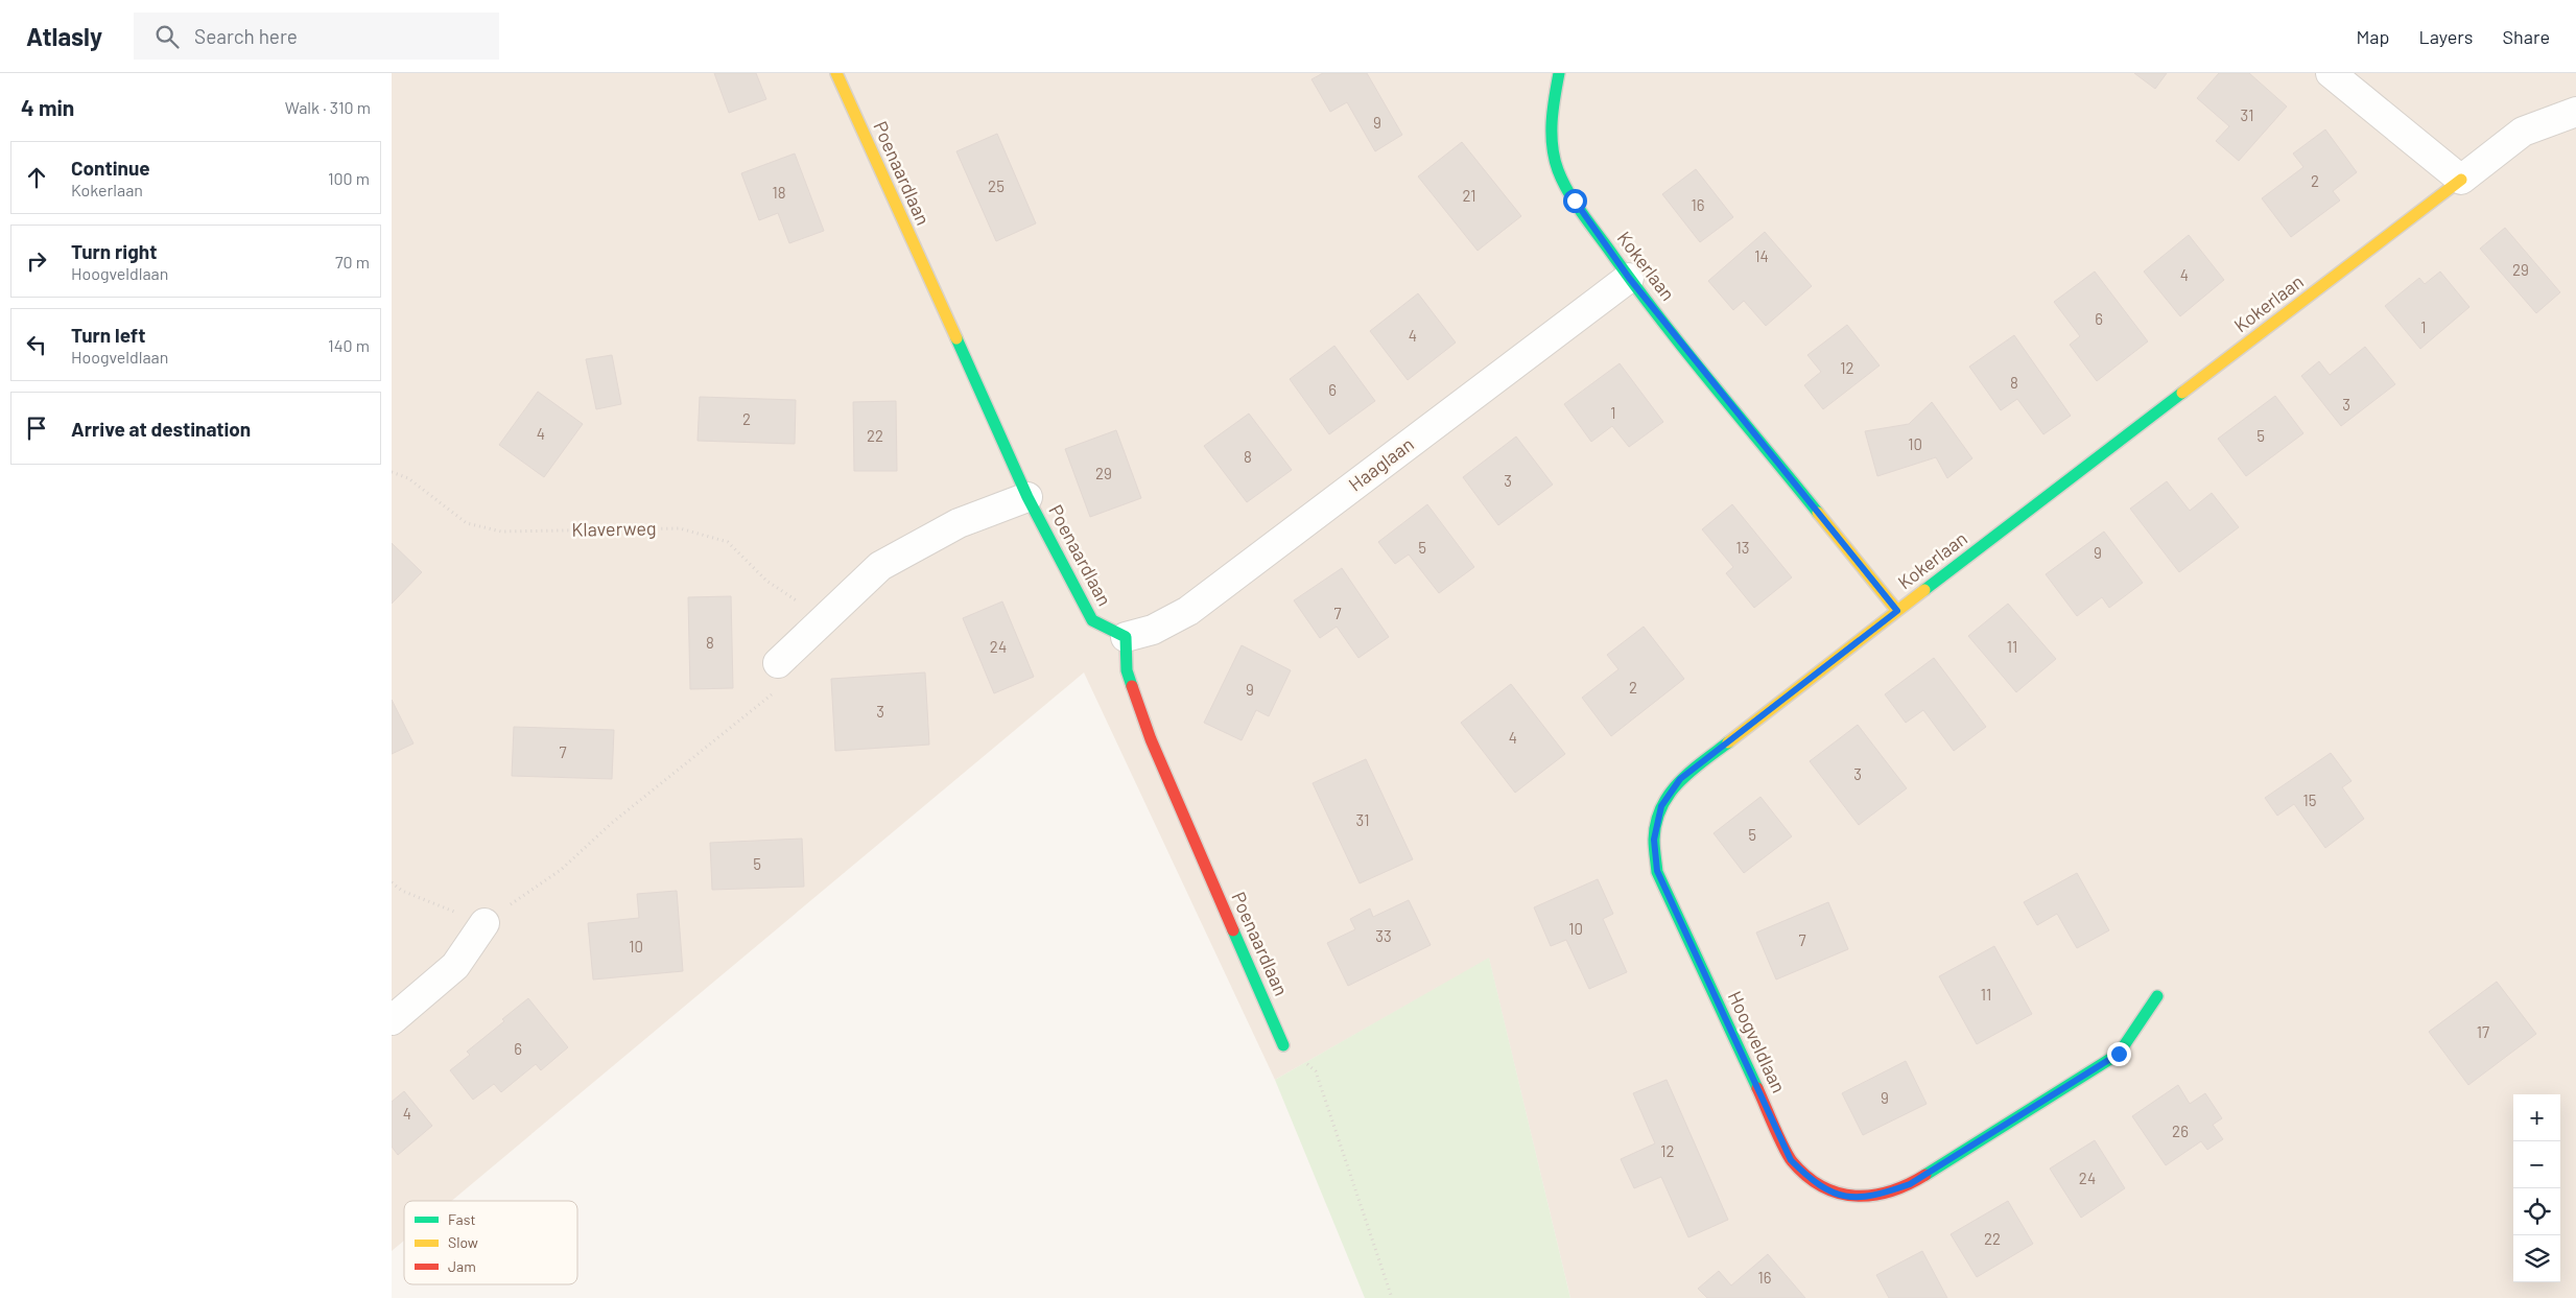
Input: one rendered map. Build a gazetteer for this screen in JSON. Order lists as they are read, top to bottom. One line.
{"streets":{"street":["Poenaardlaan","Kokerlaan","Haaglaan","Hoogveldlaan"],"path":["Klaverweg"]},"crossings":[["Poenaardlaan","Haaglaan"],["Kokerlaan","Haaglaan"],["Kokerlaan","Hoogveldlaan"]],"house_numbers":["31","9","2","25","18","21","16","14","29","4","6","1","4","12","8","6","3","1","2","4","22","5","10","8","29","3","5","13","9","7","8","24","11","2","9","3","4","7","3","15","31","5","5","10","33","7","10","11","17","6","9","4","26","12","24","22","16"],"legend":["Fast","Slow","Jam"],"page":{"header":"Atlasly","search":"Search here","nav":["Map","Layers","Share"],"heading":["4 min","Walk · 310 m"],"list":[["Continue","Kokerlaan","100 m"],["Turn right","Hoogveldlaan","70 m"],["Turn left","Hoogveldlaan","140 m"],"Arrive at destination"],"map_buttons":["+","−"]}}
